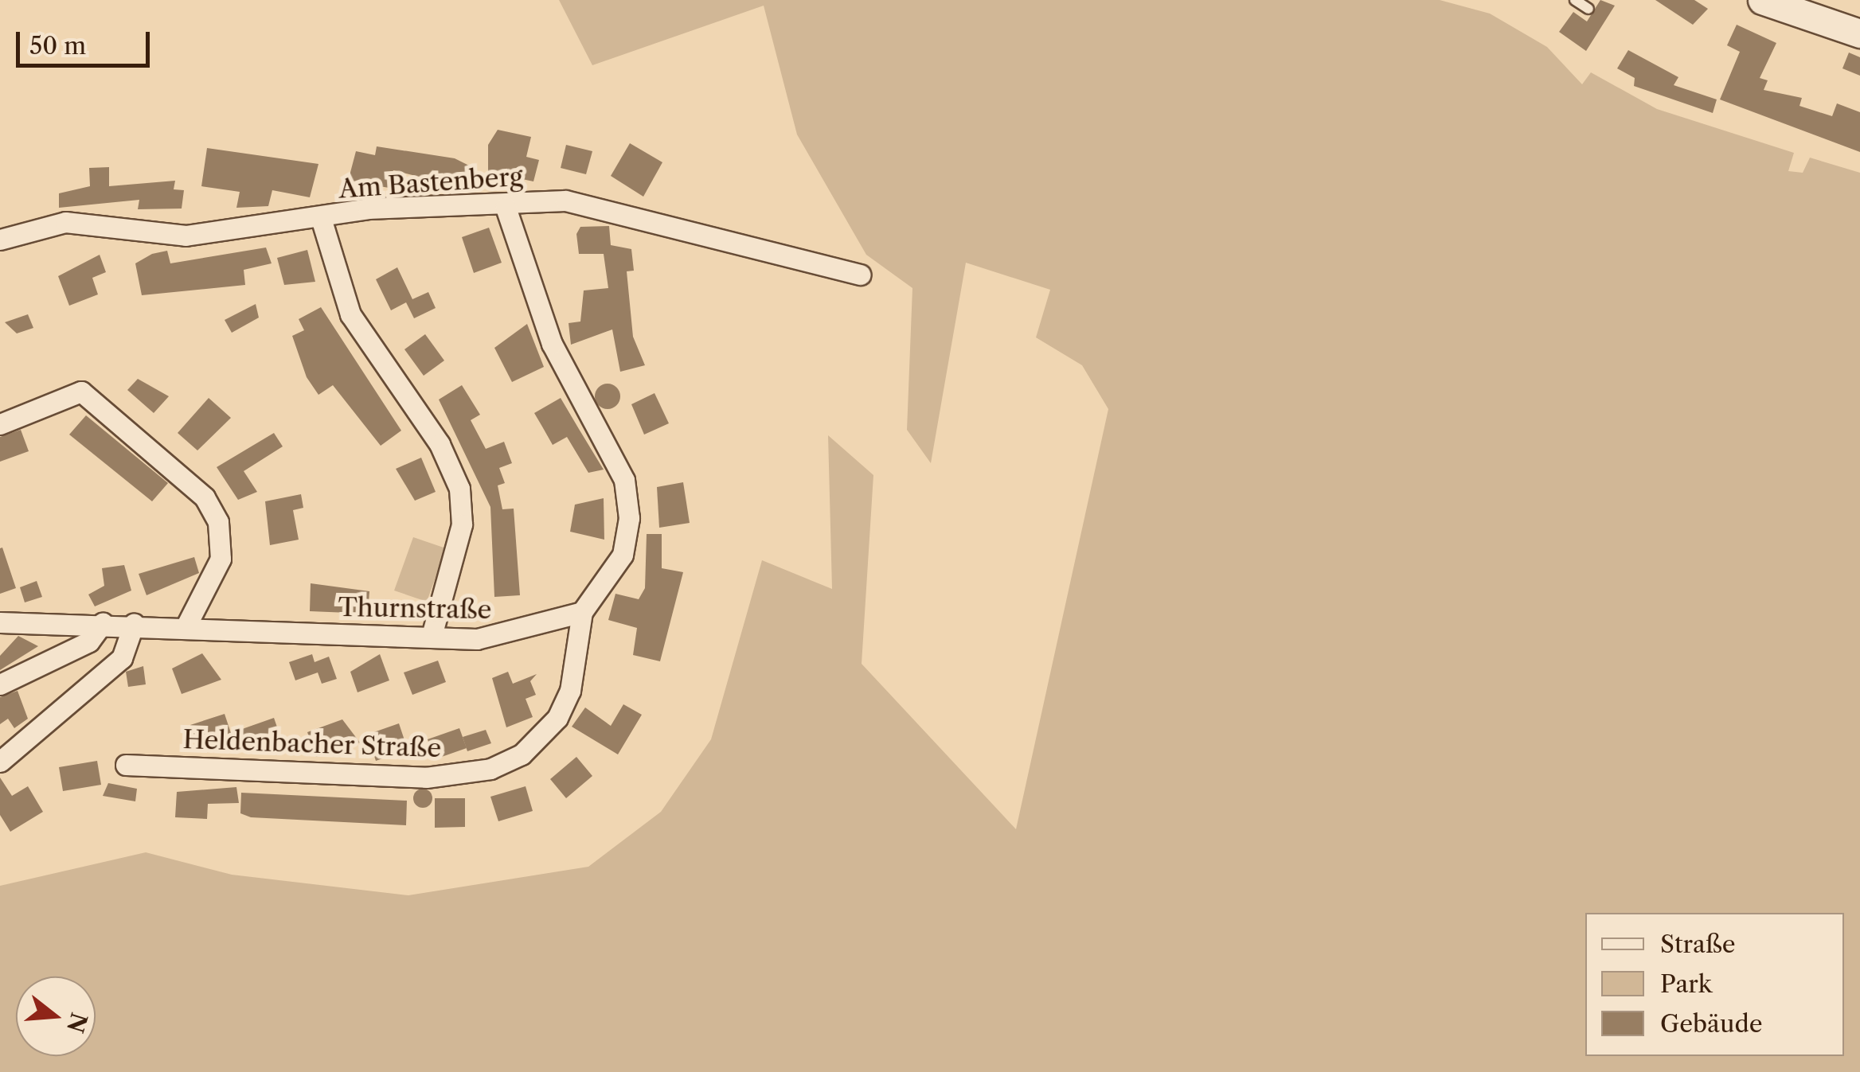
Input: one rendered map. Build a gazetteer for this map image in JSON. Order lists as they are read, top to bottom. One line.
{"streets":{"street":["Am Bastenberg","Thurnstraße","Heldenbacher Straße"]},"crossings":[["Thurnstraße","Heldenbacher Straße"]],"legend":["Straße","Park","Gebäude"],"scale_bar":"50 m","north":"right"}
